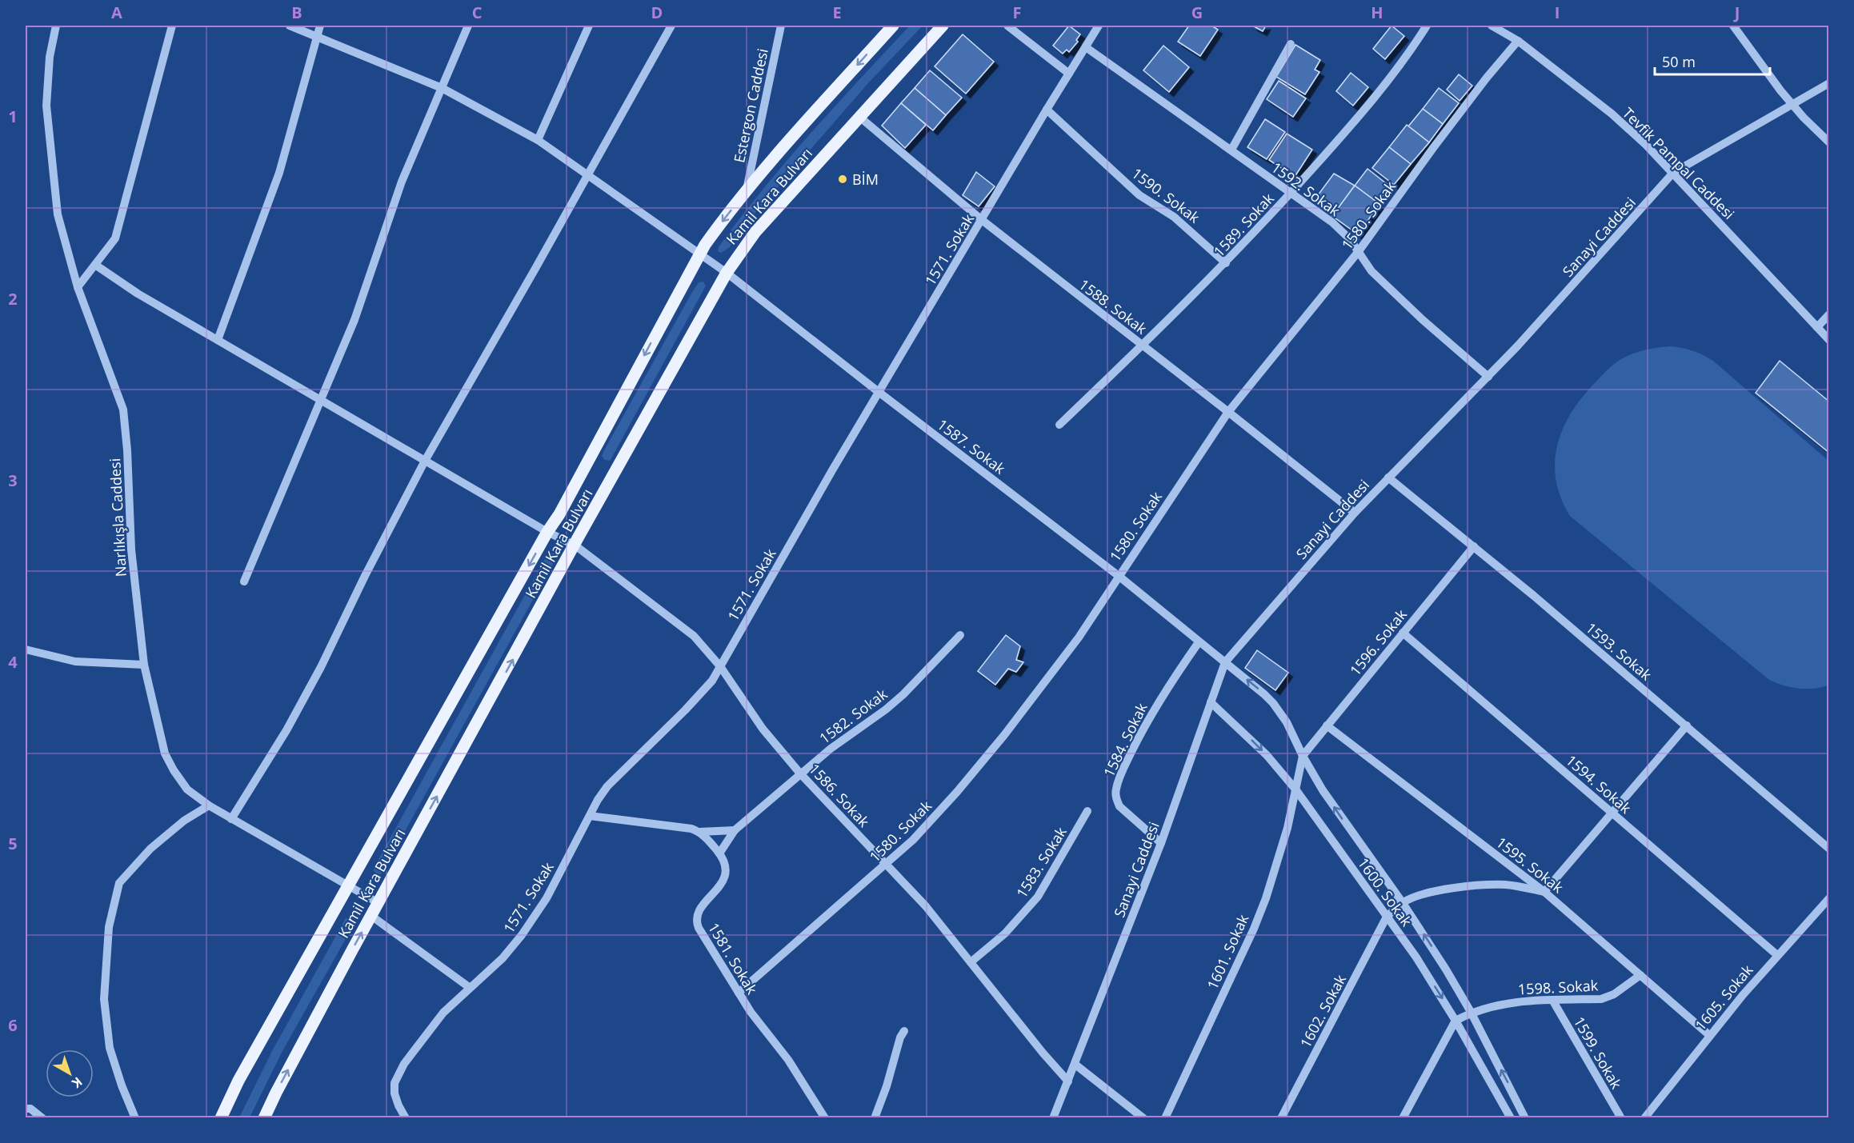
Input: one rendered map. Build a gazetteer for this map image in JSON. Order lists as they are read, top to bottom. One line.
{"streets":{"main road":["Kamil Kara Bulvarı"],"street":["Estergon Caddesi","Tevfik Pampal Caddesi","1592. Sokak","1590. Sokak","1580. Sokak","1589. Sokak","Sanayi Caddesi","1571. Sokak","1588. Sokak","1587. Sokak","Narlıkışla Caddesi","1596. Sokak","1593. Sokak","1582. Sokak","1584. Sokak","1594. Sokak","1586. Sokak","1583. Sokak","1595. Sokak","1600. Sokak","1601. Sokak","1581. Sokak","1598. Sokak","1605. Sokak","1602. Sokak","1599. Sokak"]},"crossings":[["Estergon Caddesi","Kamil Kara Bulvarı"],["Tevfik Pampal Caddesi","1580. Sokak"],["Tevfik Pampal Caddesi","Sanayi Caddesi"],["1592. Sokak","1580. Sokak"],["1592. Sokak","1589. Sokak"],["1592. Sokak","Sanayi Caddesi"],["1592. Sokak","1571. Sokak"],["1590. Sokak","1589. Sokak"],["1590. Sokak","1571. Sokak"],["Kamil Kara Bulvarı","1588. Sokak"],["Kamil Kara Bulvarı","1587. Sokak"],["Kamil Kara Bulvarı","Narlıkışla Caddesi"],["Kamil Kara Bulvarı","1586. Sokak"],["1580. Sokak","1588. Sokak"],["1580. Sokak","1587. Sokak"],["1580. Sokak","1586. Sokak"],["1580. Sokak","1581. Sokak"],["1589. Sokak","1588. Sokak"],["Sanayi Caddesi","1588. Sokak"],["Sanayi Caddesi","1587. Sokak"],["Sanayi Caddesi","1593. Sokak"],["Sanayi Caddesi","1584. Sokak"],["Sanayi Caddesi","1586. Sokak"],["Sanayi Caddesi","1600. Sokak"],["1571. Sokak","1588. Sokak"],["1571. Sokak","1587. Sokak"],["1571. Sokak","1586. Sokak"],["1587. Sokak","1596. Sokak"],["1587. Sokak","1584. Sokak"],["1587. Sokak","1601. Sokak"],["1587. Sokak","1598. Sokak"],["1596. Sokak","1593. Sokak"],["1596. Sokak","1594. Sokak"],["1596. Sokak","1595. Sokak"],["1596. Sokak","1601. Sokak"],["1582. Sokak","1586. Sokak"],["1582. Sokak","1581. Sokak"],["1594. Sokak","1605. Sokak"],["1586. Sokak","1583. Sokak"],["1595. Sokak","1598. Sokak"],["1595. Sokak","1605. Sokak"],["1600. Sokak","1601. Sokak"],["1600. Sokak","1598. Sokak"],["1600. Sokak","1602. Sokak"],["1598. Sokak","1599. Sokak"]],"one_way":["1600. Sokak"],"places":["BİM"],"scale_bar":"50 m","north":"bottom right","grid":{"columns":["A","B","C","D","E","F","G","H","I","J"],"rows":["1","2","3","4","5","6"]}}
